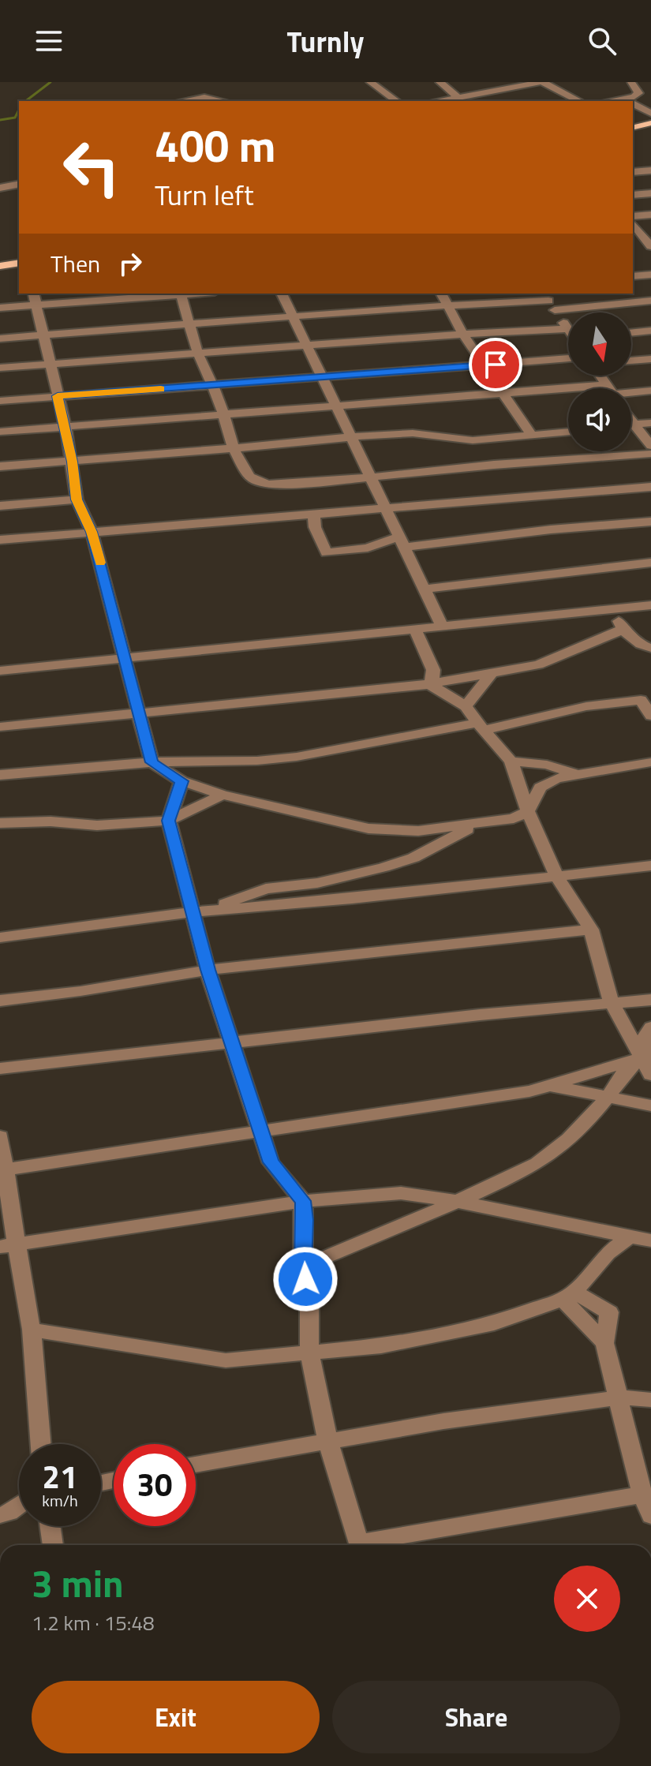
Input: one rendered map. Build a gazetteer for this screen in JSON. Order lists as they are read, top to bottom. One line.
{"north":"bottom","page":{"header":"Turnly","turn":["400 m","Turn left"],"then":"Then","speed":"21 km/h","limit":"30","heading":["3 min","1.2 km · 15:48"],"buttons":["Exit","Share"]}}
